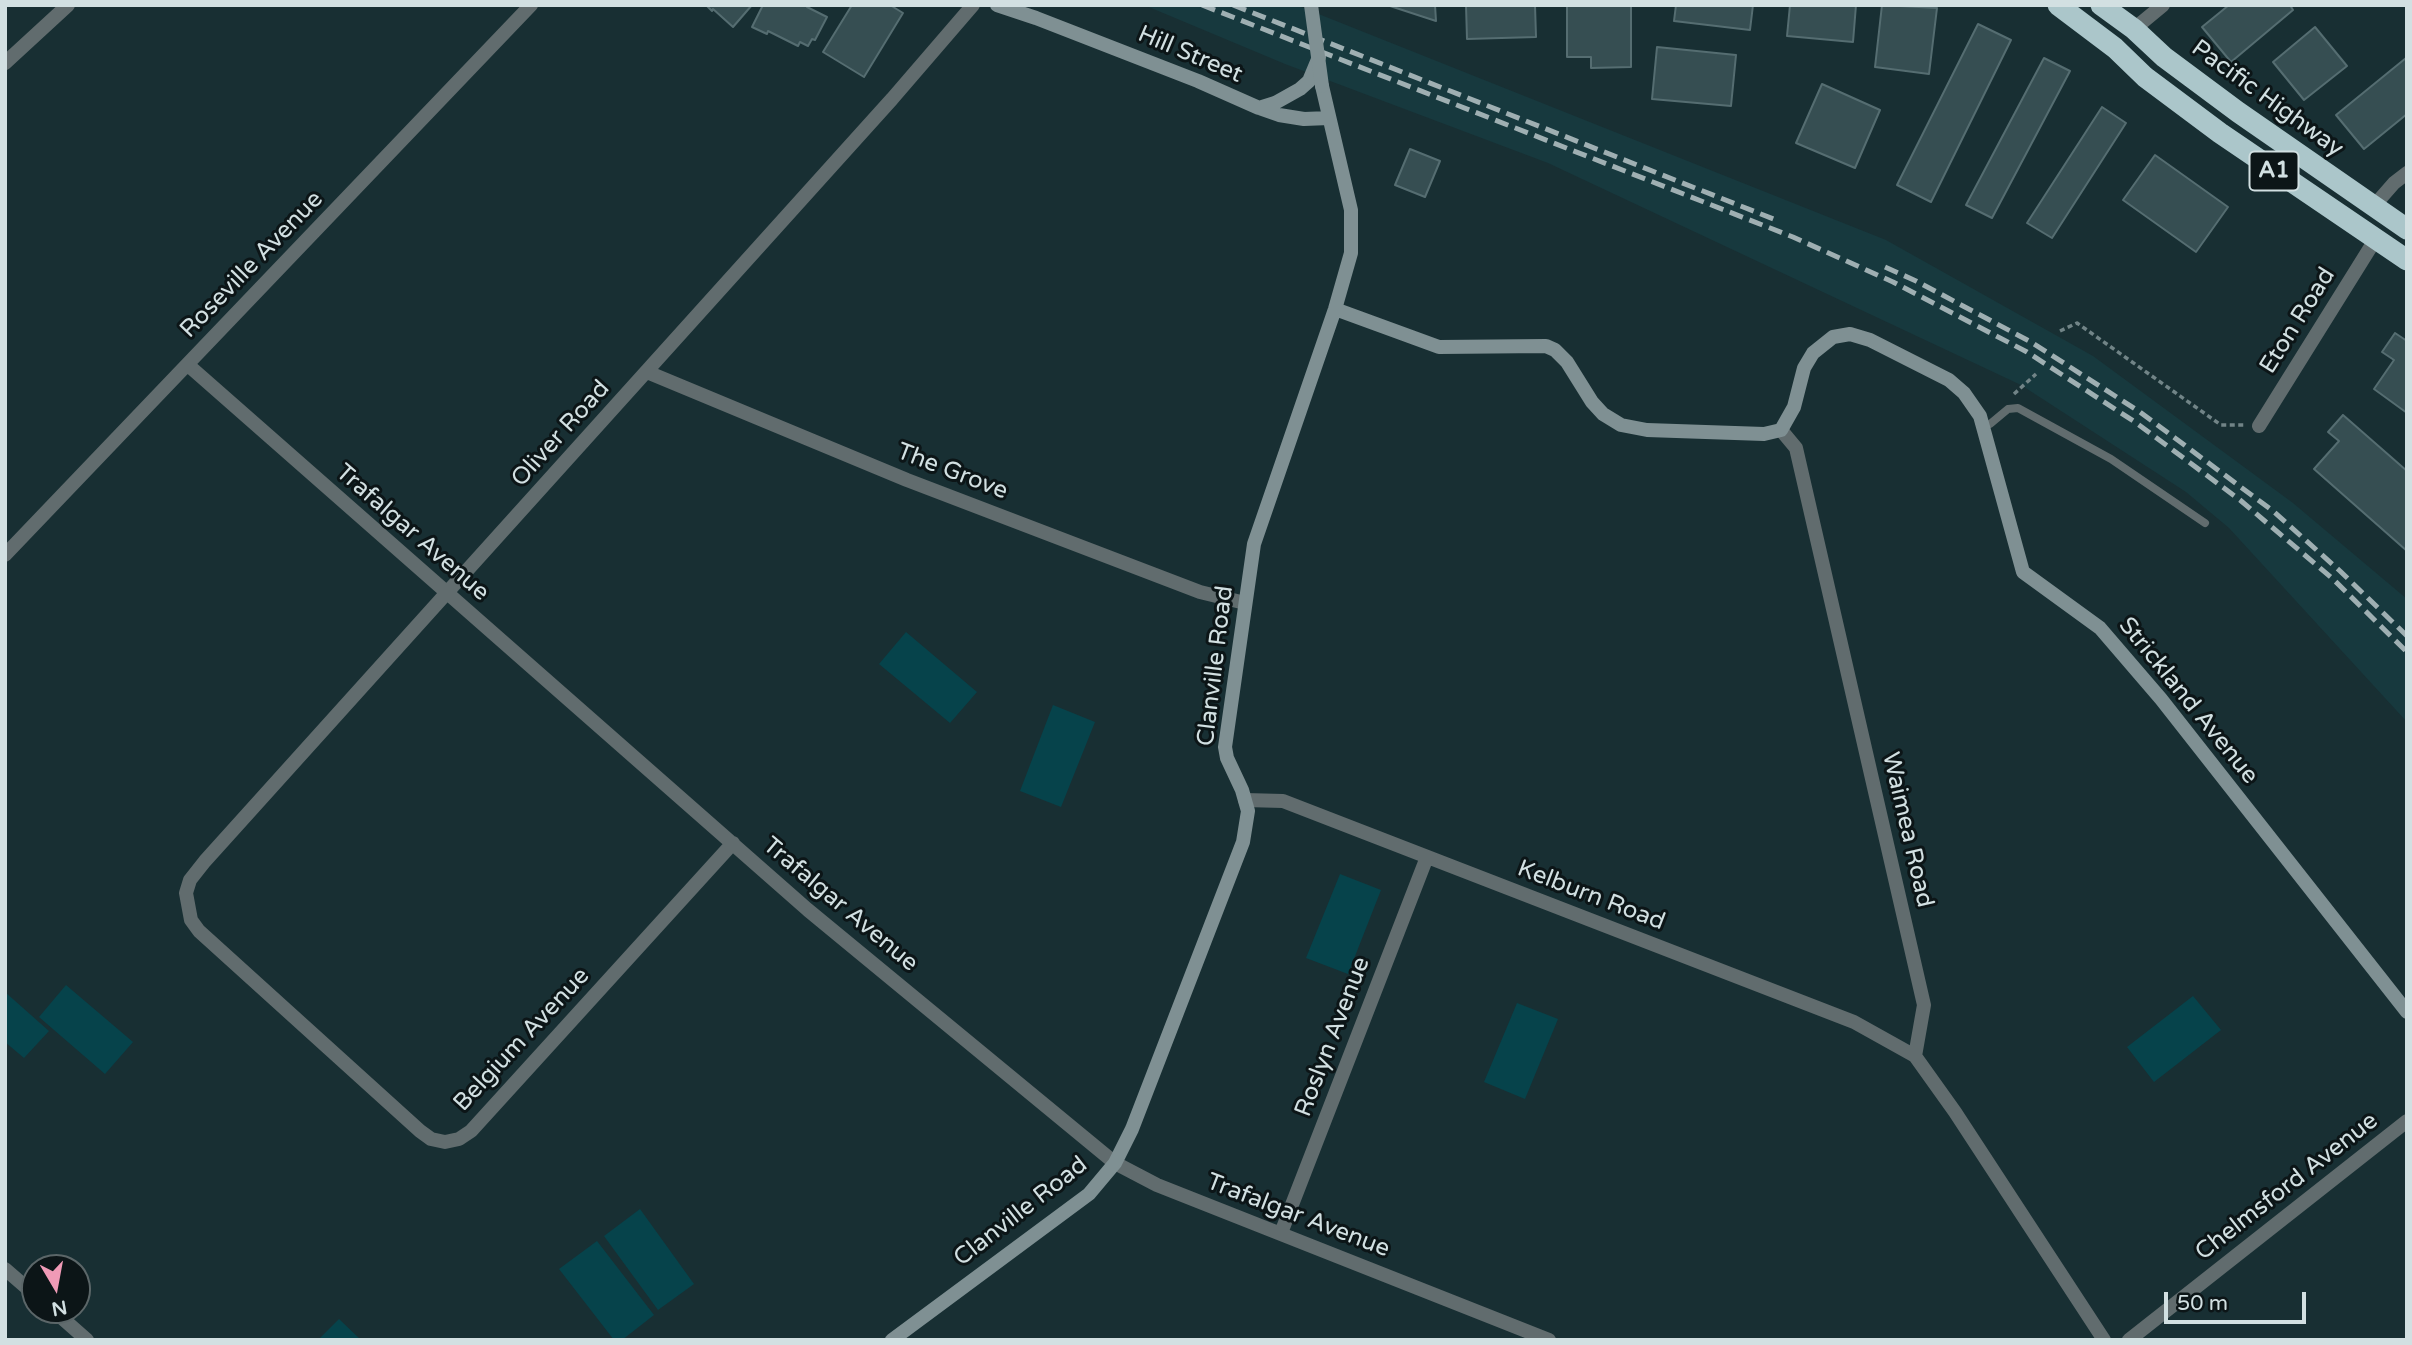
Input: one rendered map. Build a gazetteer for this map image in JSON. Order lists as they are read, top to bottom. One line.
{"streets":{"highway":["Pacific Highway","A1"],"street":["Hill Street","Roseville Avenue","Eton Road","Oliver Road","The Grove","Trafalgar Avenue","Clanville Road","Strickland Avenue","Waimea Road","Kelburn Road","Roslyn Avenue","Belgium Avenue","Chelmsford Avenue"]},"crossings":[["Hill Street","Clanville Road"],["A1","Eton Road"],["Roseville Avenue","Trafalgar Avenue"],["Oliver Road","The Grove"],["Oliver Road","Trafalgar Avenue"],["Oliver Road","Belgium Avenue"],["The Grove","Clanville Road"],["Trafalgar Avenue","Clanville Road"],["Trafalgar Avenue","Roslyn Avenue"],["Trafalgar Avenue","Belgium Avenue"],["Clanville Road","Kelburn Road"],["Strickland Avenue","Waimea Road"],["Waimea Road","Kelburn Road"],["Kelburn Road","Roslyn Avenue"]],"scale_bar":"50 m","north":"bottom"}
